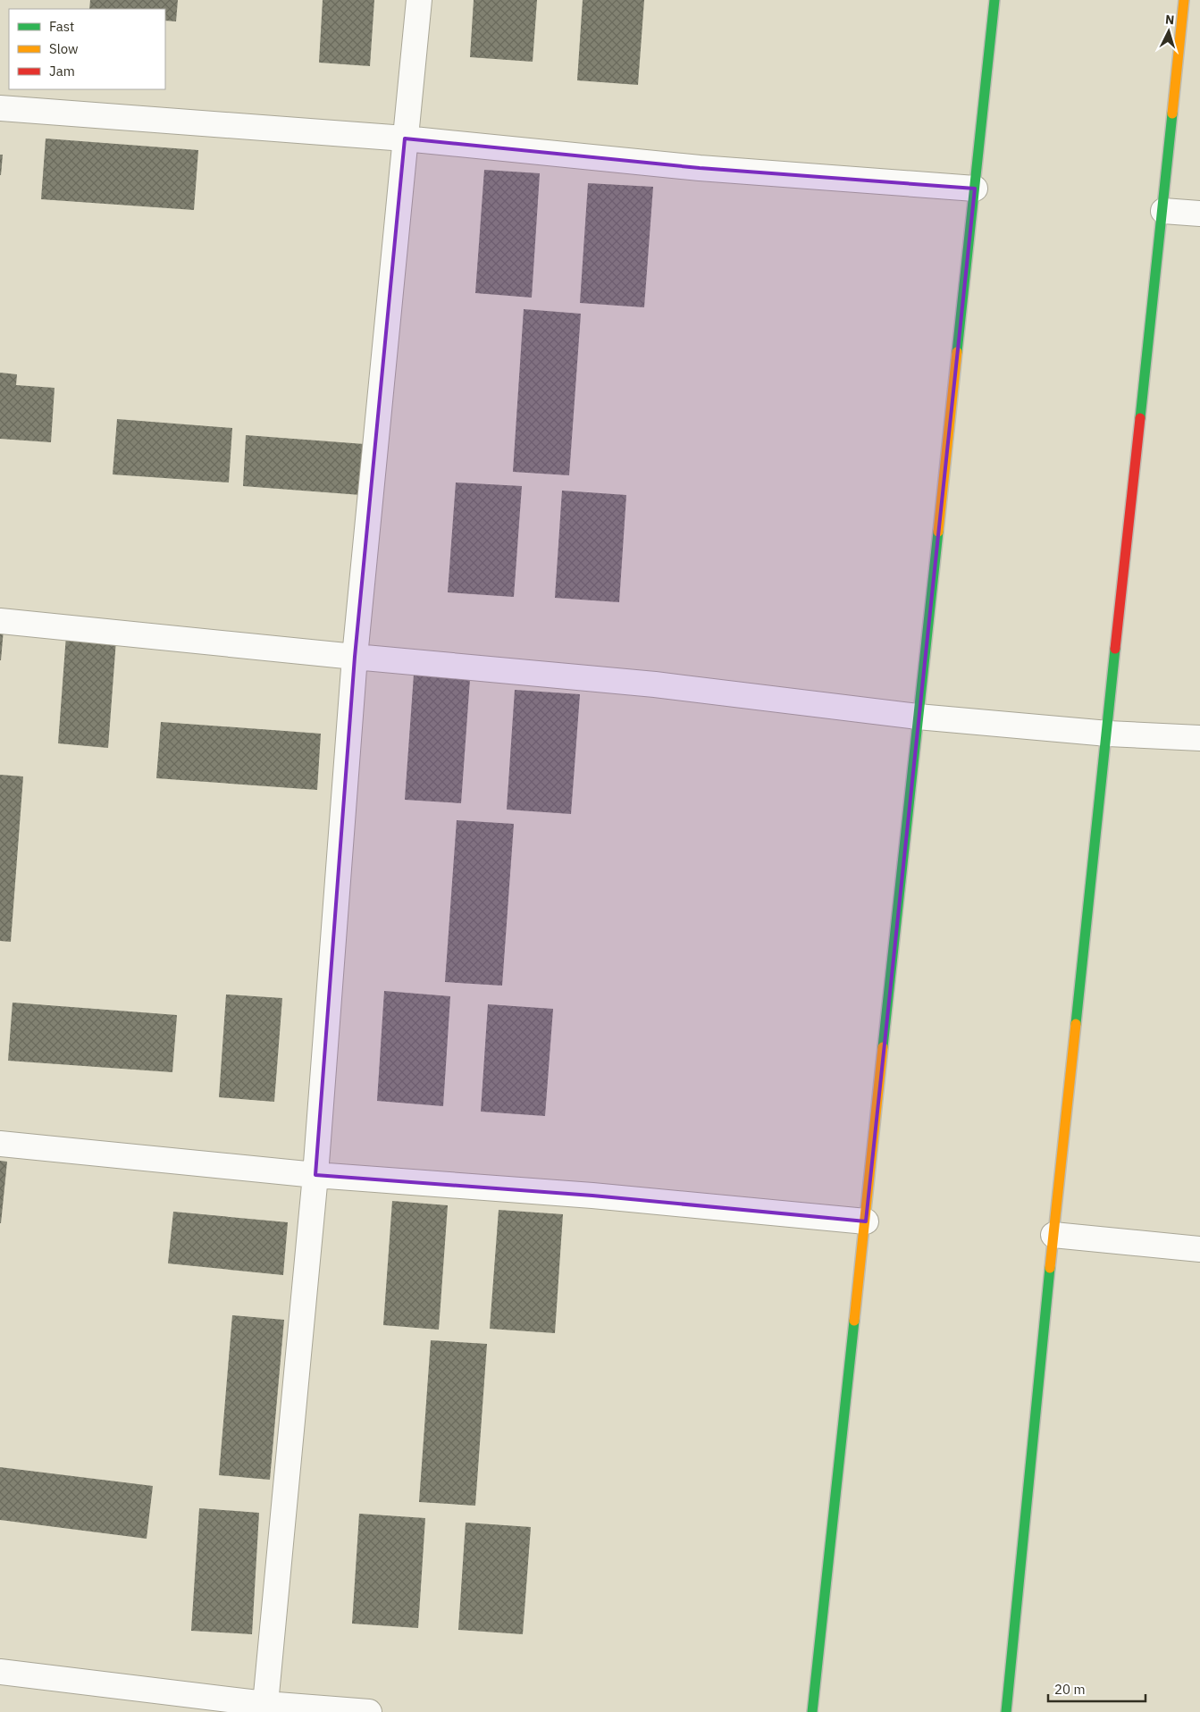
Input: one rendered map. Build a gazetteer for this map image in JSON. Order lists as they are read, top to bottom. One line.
{"legend":["Fast","Slow","Jam"],"scale_bar":"20 m","north":"top"}
